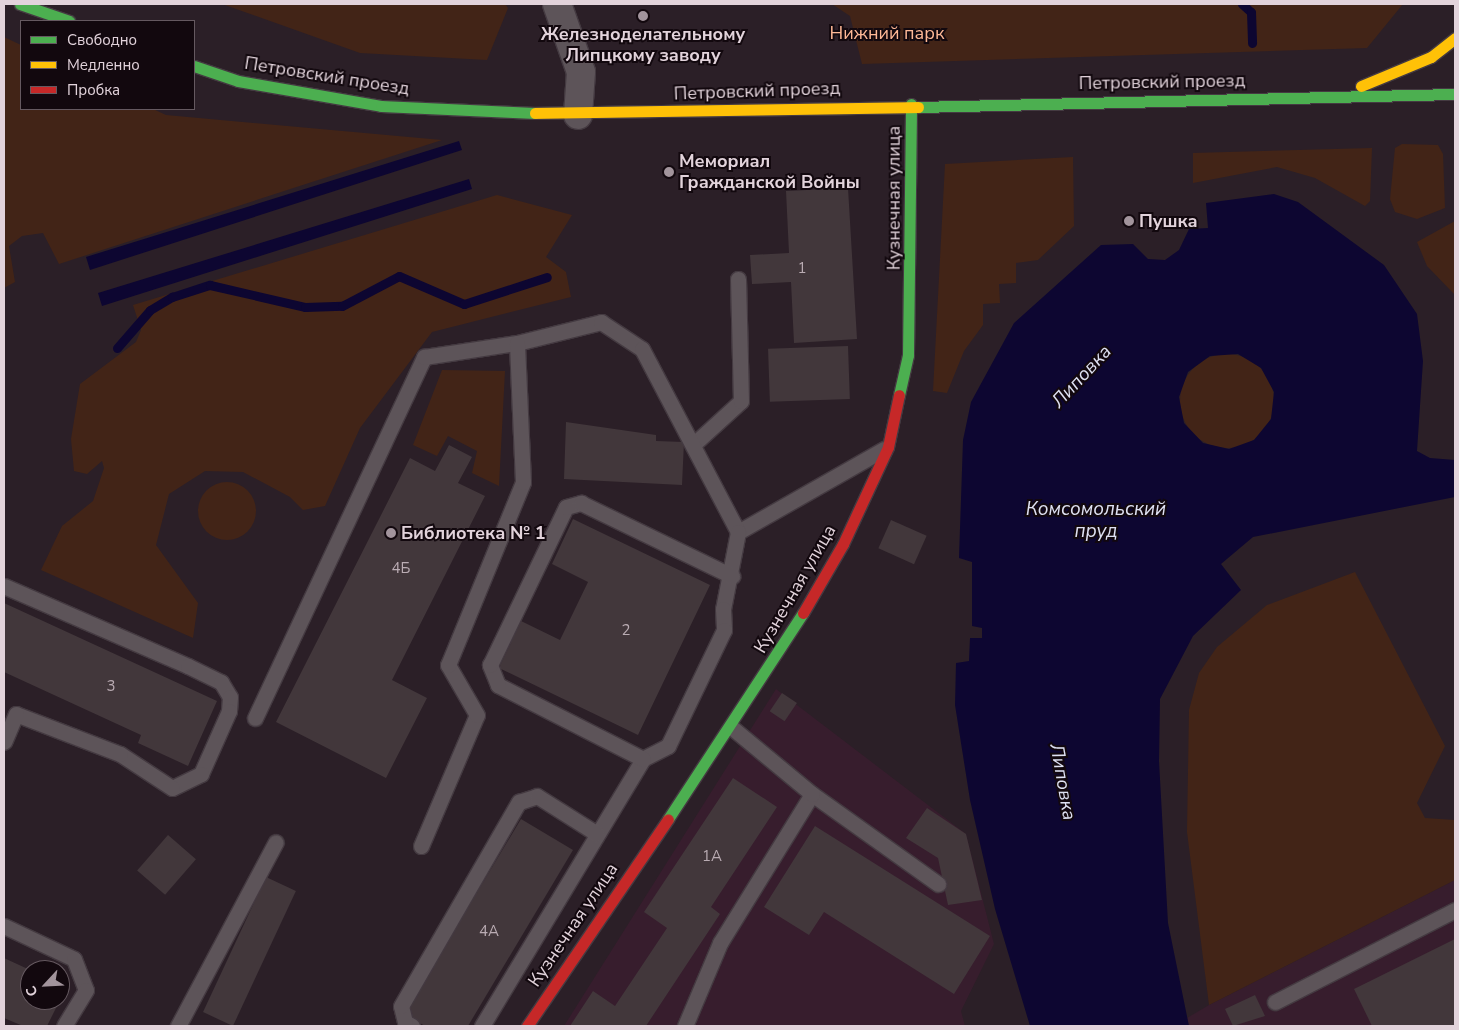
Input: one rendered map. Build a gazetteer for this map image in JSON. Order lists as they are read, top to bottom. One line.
{"streets":{"street":["Петровский проезд","Кузнечная улица"]},"crossings":[["Петровский проезд","Кузнечная улица"]],"water":["Липовка","Комсомольский пруд"],"parks":["Нижний парк"],"places":["Железноделательному Липцкому заводу","Мемориал Гражданской Войны","Пушка","Библиотека № 1"],"house_numbers":["1","4Б","2","3","1А","4А"],"legend":["Свободно","Медленно","Пробка"],"north":"bottom left"}
